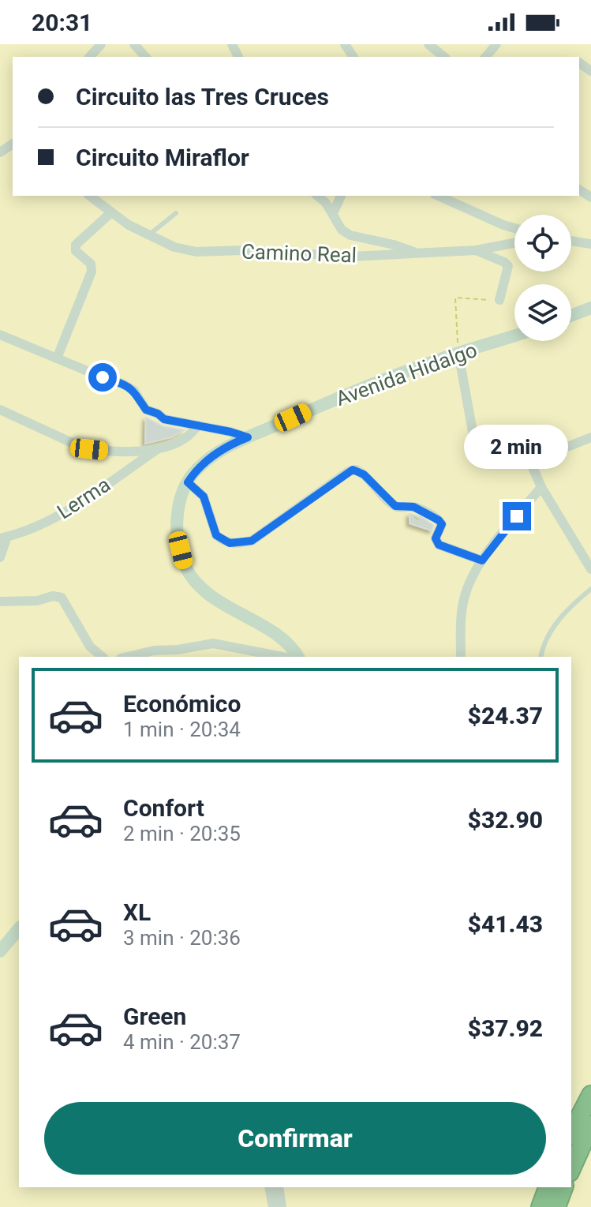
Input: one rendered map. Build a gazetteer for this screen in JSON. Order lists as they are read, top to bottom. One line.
{"streets":{"main road":["Avenida Hidalgo"],"street":["Camino Real","Lerma"]},"page":{"status":"20:31","banner":["Circuito las Tres Cruces","Circuito Miraflor"],"bubble":"2 min","list":[{"name":"Económico","note":"1 min · 20:34","value":"$24.37"},{"name":"Confort","note":"2 min · 20:35","value":"$32.90"},{"name":"XL","note":"3 min · 20:36","value":"$41.43"},{"name":"Green","note":"4 min · 20:37","value":"$37.92"}],"buttons":"Confirmar"}}
